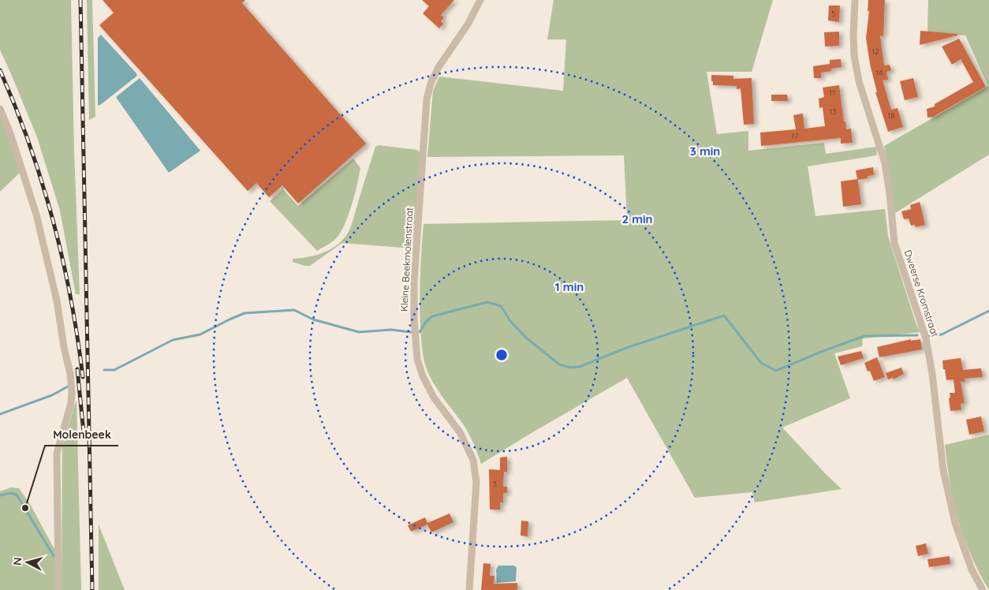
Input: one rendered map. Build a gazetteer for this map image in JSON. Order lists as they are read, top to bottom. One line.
{"streets":{"street":["Kleine Beekmolenstraat","Dweerse Kromstraat"]},"places":["Molenbeek"],"house_numbers":["5","12","14","11","13","18","17","3"],"north":"left","rings":["3 min","2 min","1 min"]}
